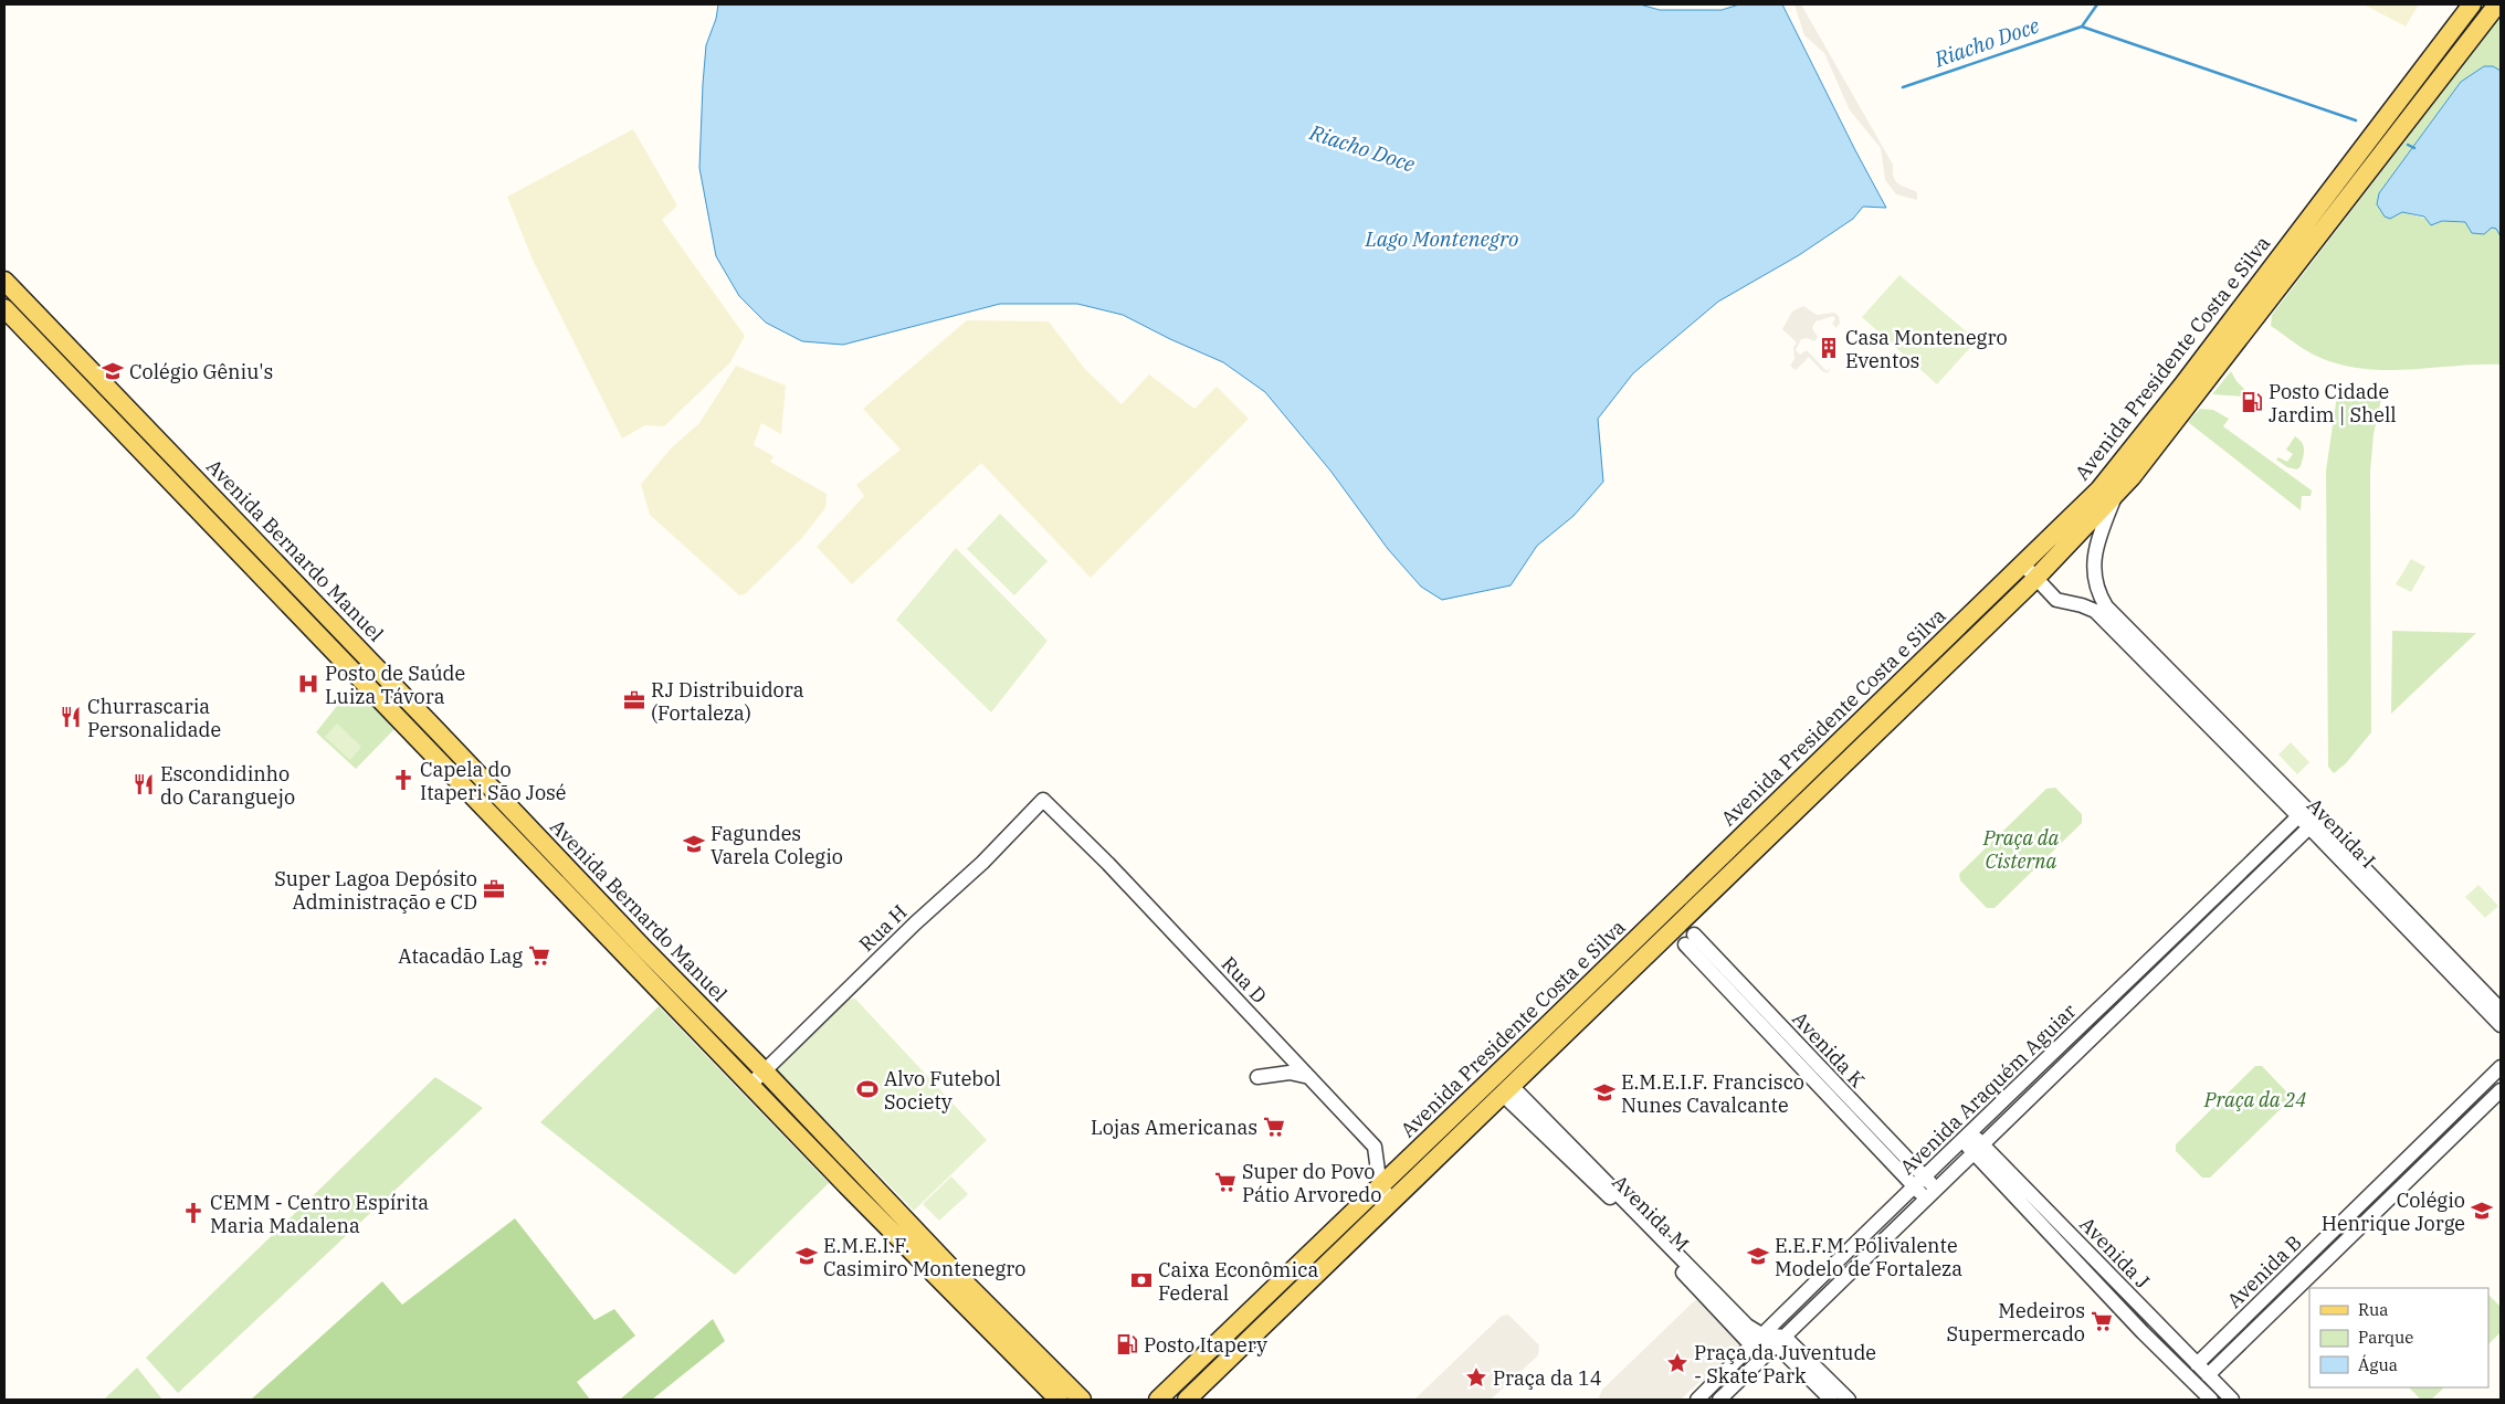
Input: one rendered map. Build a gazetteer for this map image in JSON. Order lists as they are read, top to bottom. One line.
{"streets":{"main road":["Avenida Presidente Costa e Silva","Avenida Bernardo Manuel"],"street":["Avenida I","Rua H","Rua D","Avenida K","Avenida Araquém Aguiar","Avenida M","Avenida J","Avenida B"]},"crossings":[["Avenida Presidente Costa e Silva","Avenida I"],["Avenida Presidente Costa e Silva","Rua D"],["Avenida Presidente Costa e Silva","Avenida M"],["Avenida Bernardo Manuel","Rua H"],["Avenida I","Avenida Araquém Aguiar"],["Rua H","Rua D"],["Avenida K","Avenida Araquém Aguiar"],["Avenida Araquém Aguiar","Avenida M"],["Avenida Araquém Aguiar","Avenida J"],["Avenida J","Avenida B"]],"water":["Riacho Doce","Lago Montenegro"],"parks":["Praça da Cisterna","Praça da 24"],"places":{"building":["Casa Montenegro Eventos"],"school or university":["Colégio Gêniu's","Fagundes Varela Colegio","E.M.E.I.F. Francisco Nunes Cavalcante","Colégio Henrique Jorge","E.M.E.I.F. Casimiro Montenegro","E.E.F.M. Polivalente Modelo de Fortaleza"],"fuel station":["Posto Cidade Jardim | Shell","Posto Itapery"],"hospital":["Posto de Saúde Luiza Távora"],"office":["RJ Distribuidora (Fortaleza)","Super Lagoa Depósito Administração e CD"],"restaurant":["Churrascaria Personalidade","Escondidinho do Caranguejo"],"church":["Capela do Itaperi São José","CEMM - Centro Espírita Maria Madalena"],"supermarket":["Atacadão Lag","Lojas Americanas","Super do Povo Pátio Arvoredo","Medeiros Supermercado"],"sports":["Alvo Futebol Society"],"bank":["Caixa Econômica Federal"],"place":["Praça da Juventude - Skate Park","Praça da 14"]},"legend":["Rua","Parque","Água"]}
